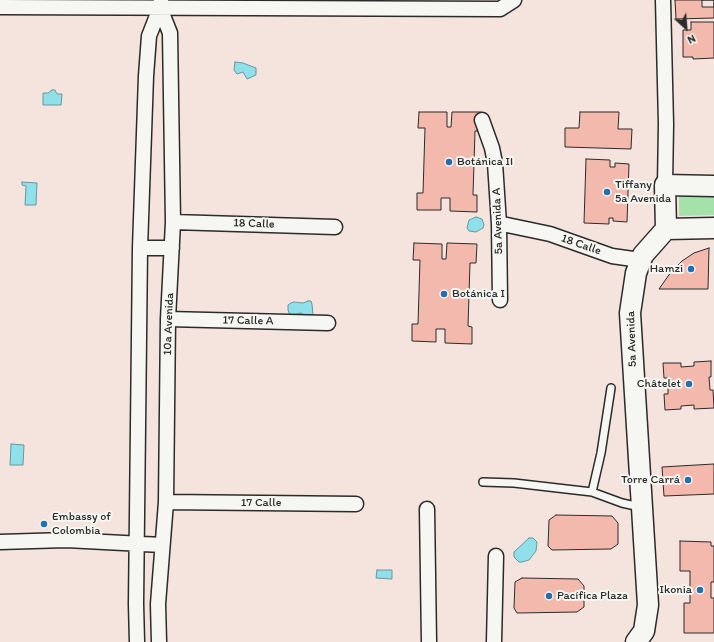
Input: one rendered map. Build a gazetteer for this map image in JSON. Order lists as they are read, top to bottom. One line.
{"streets":{"street":["5a Avenida A","18 Calle","17 Calle A","10a Avenida","5a Avenida","17 Calle"]},"crossings":[["5a Avenida A","18 Calle"],["18 Calle","10a Avenida"],["18 Calle","5a Avenida"],["17 Calle A","10a Avenida"],["10a Avenida","17 Calle"]],"places":["Botánica II","Tiffany 5a Avenida","Hamzi","Botánica I","Châtelet","Torre Carrá","Embassy of Colombia","Ikonia","Pacífica Plaza"],"north":"bottom right"}
